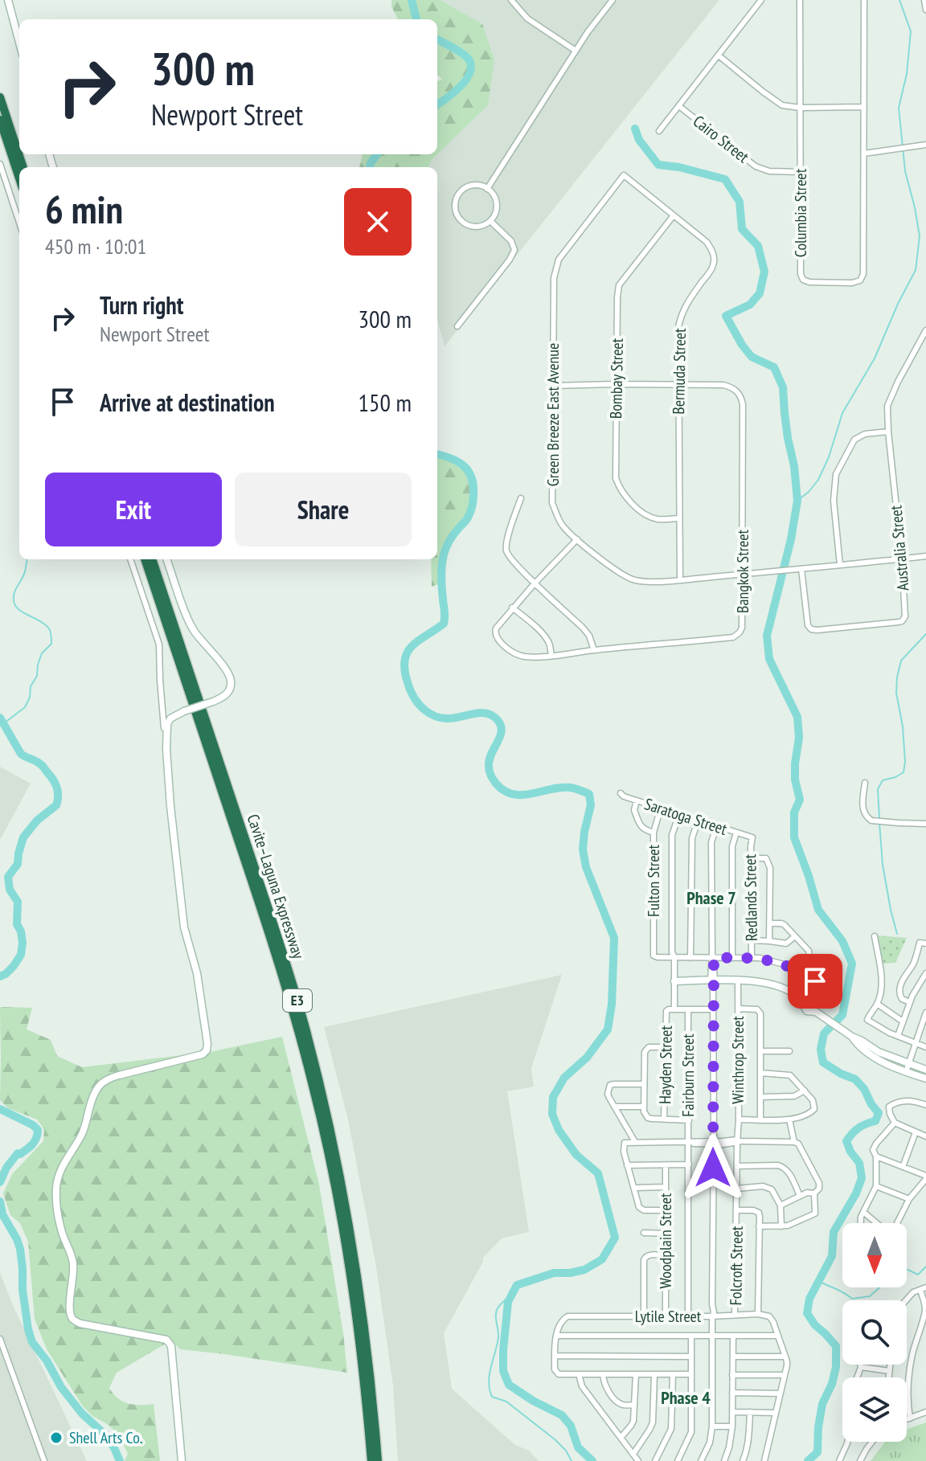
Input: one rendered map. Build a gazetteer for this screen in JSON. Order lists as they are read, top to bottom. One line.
{"streets":{"highway":["Cavite–Laguna Expressway","E3"],"street":["Cairo Street","Columbia Street","Bermuda Street","Bombay Street","Green Breeze East Avenue","Australia Street","Bangkok Street","Saratoga Street","Fulton Street","Redlands Street","Winthrop Street","Hayden Street","Fairburn Street","Woodplain Street","Folcroft Street","Lytile Street"]},"crossings":[["Cairo Street","Columbia Street"],["Bermuda Street","Bombay Street"],["Bermuda Street","Green Breeze East Avenue"],["Bermuda Street","Bangkok Street"],["Bombay Street","Bangkok Street"],["Green Breeze East Avenue","Australia Street"],["Green Breeze East Avenue","Bangkok Street"],["Saratoga Street","Fulton Street"],["Saratoga Street","Redlands Street"],["Winthrop Street","Folcroft Street"],["Fairburn Street","Lytile Street"],["Woodplain Street","Lytile Street"],["Folcroft Street","Lytile Street"]],"districts":["Phase 7","Phase 4"],"places":["Shell Arts Co."],"north":"bottom","page":{"turn":["300 m","Newport Street"],"heading":["6 min","450 m · 10:01"],"list":[{"name":"Turn right","note":"Newport Street","value":"300 m"},{"name":"Arrive at destination","value":"150 m"}],"buttons":["Exit","Share"]}}
